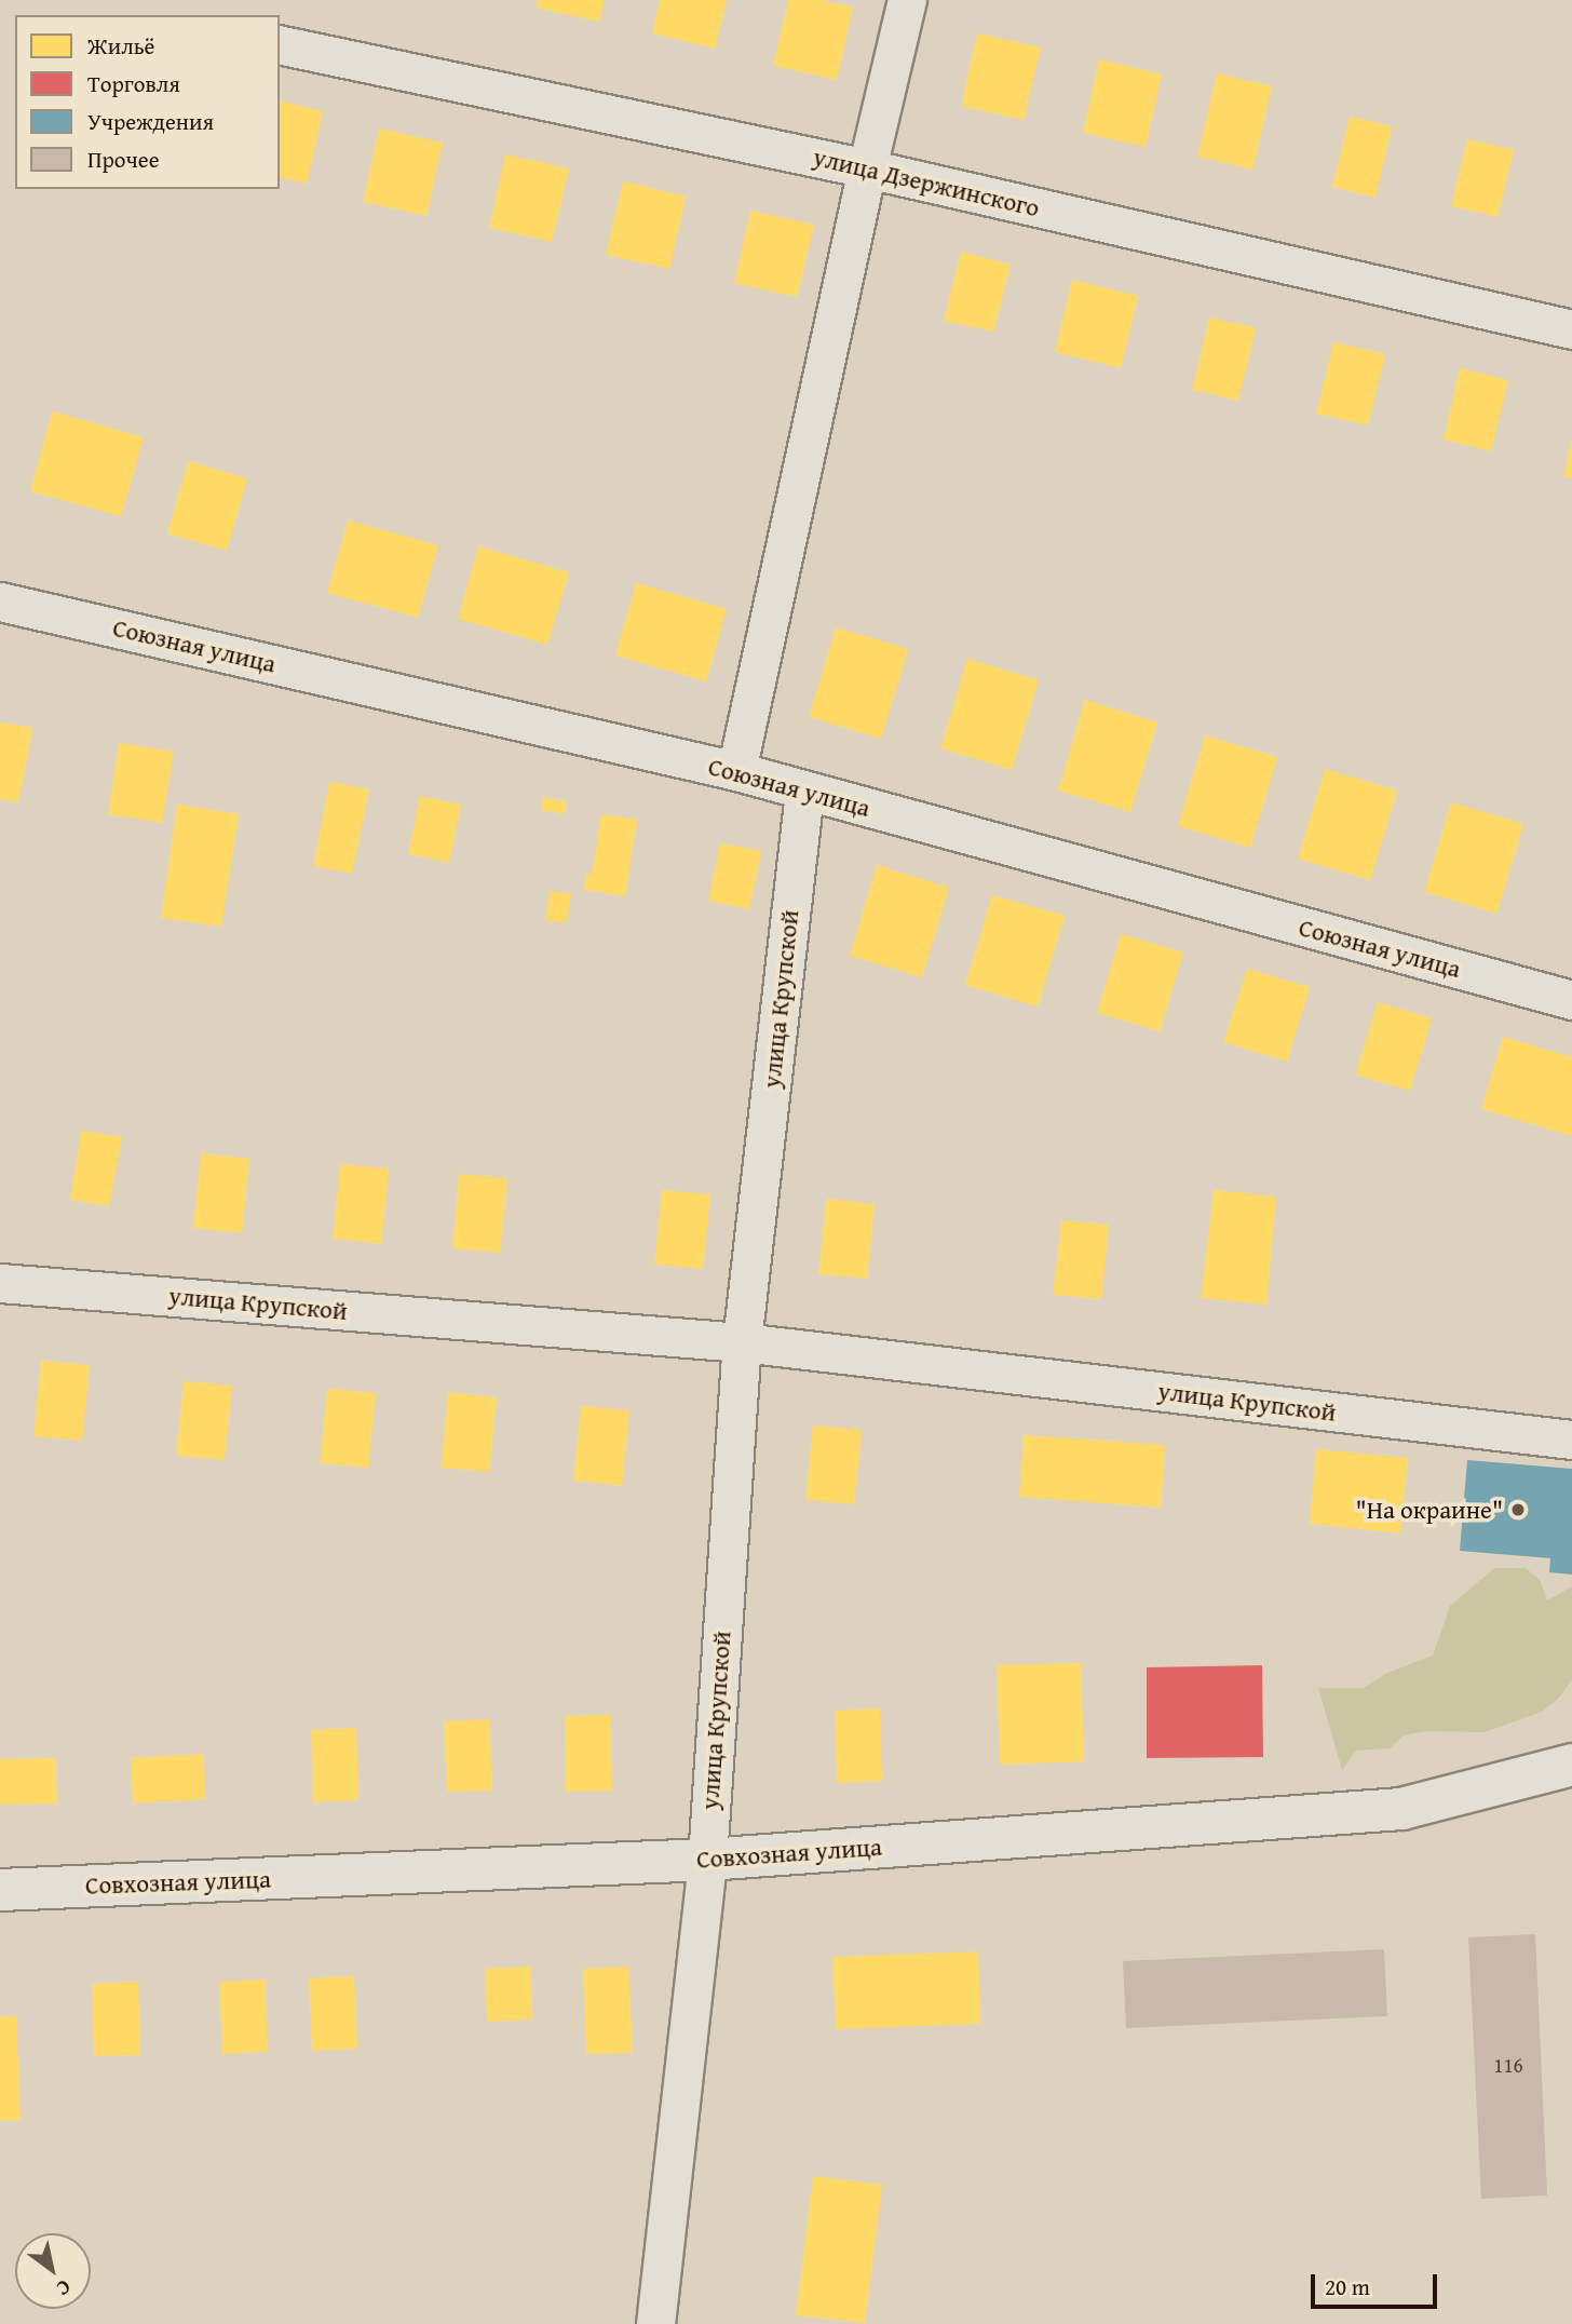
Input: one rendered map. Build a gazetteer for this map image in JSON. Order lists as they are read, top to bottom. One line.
{"streets":{"street":["улица Дзержинского","Союзная улица","улица Крупской","Совхозная улица"]},"crossings":[["Союзная улица","улица Крупской"],["улица Крупской","Совхозная улица"]],"places":["\"На окраине\""],"house_numbers":["116"],"legend":["Жильё","Торговля","Учреждения","Прочее"],"scale_bar":"20 m","north":"bottom right"}
